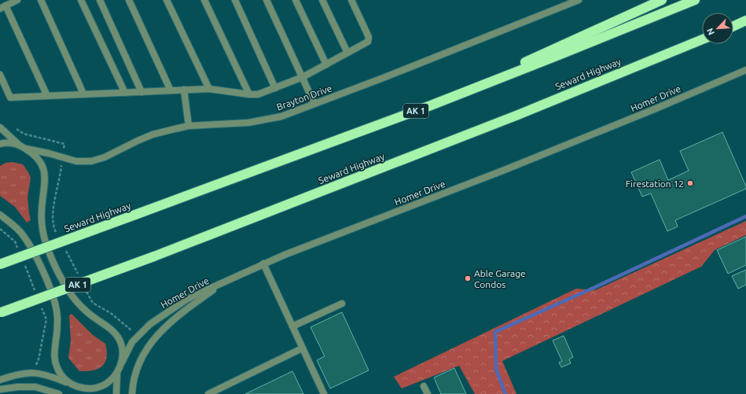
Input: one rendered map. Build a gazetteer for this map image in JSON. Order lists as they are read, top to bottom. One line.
{"streets":{"highway":["Seward Highway","AK 1"],"street":["Brayton Drive","Homer Drive"]},"places":["Firestation 12","Able Garage Condos"],"north":"bottom left"}
